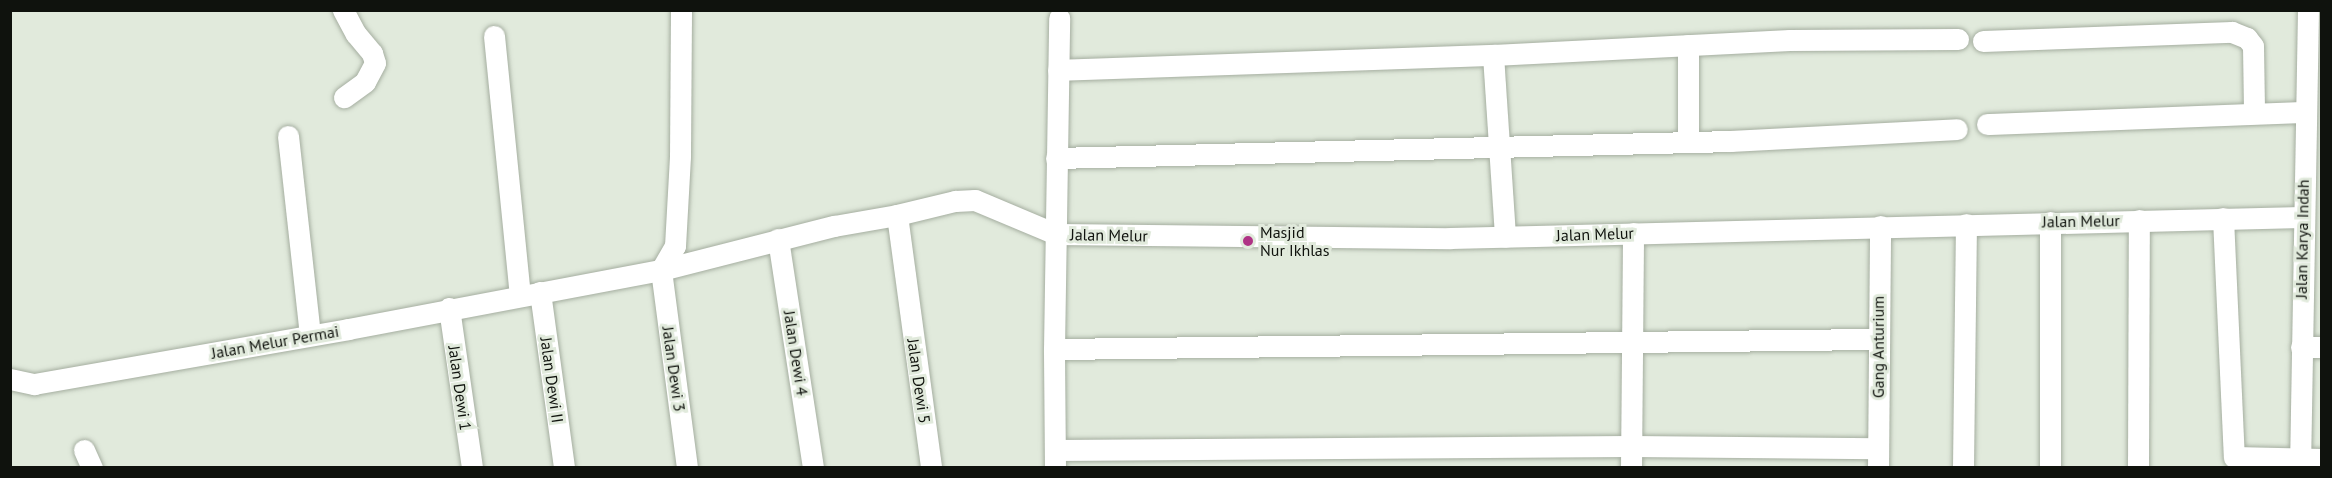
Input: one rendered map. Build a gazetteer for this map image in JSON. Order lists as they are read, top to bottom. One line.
{"streets":{"street":["Jalan Melur","Jalan Karya Indah","Jalan Melur Permai","Gang Anturium","Jalan Dewi 4","Jalan Dewi 3","Jalan Dewi II","Jalan Dewi 5","Jalan Dewi 1"]},"crossings":[["Jalan Melur","Jalan Karya Indah"],["Jalan Melur","Jalan Melur Permai"],["Jalan Melur","Gang Anturium"],["Jalan Melur","Jalan Dewi 4"],["Jalan Melur","Jalan Dewi 3"],["Jalan Melur","Jalan Dewi 5"],["Jalan Melur Permai","Jalan Dewi 3"],["Jalan Melur Permai","Jalan Dewi II"],["Jalan Melur Permai","Jalan Dewi 1"]],"places":["Masjid Nur Ikhlas"]}
